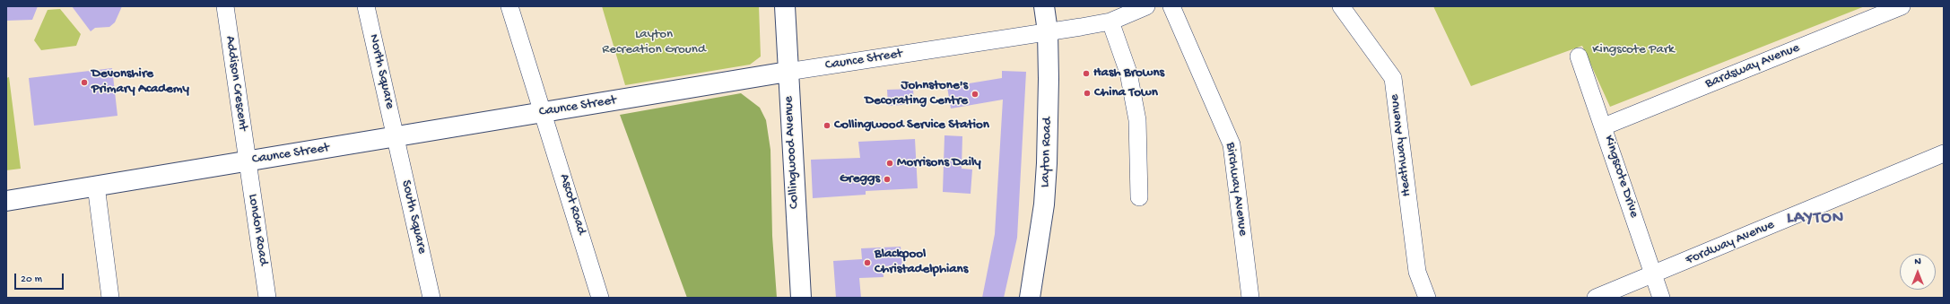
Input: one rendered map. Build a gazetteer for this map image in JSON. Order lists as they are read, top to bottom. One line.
{"streets":{"street":["Caunce Street","Bardsway Avenue","North Square","Addison Crescent","Heathway Avenue","Collingwood Avenue","Layton Road","Kingscote Drive","Birchway Avenue","Ascot Road","South Square","London Road","Fordway Avenue"]},"crossings":[["Caunce Street","North Square"],["Caunce Street","Addison Crescent"],["Caunce Street","Collingwood Avenue"],["Caunce Street","Layton Road"],["Caunce Street","Ascot Road"],["Caunce Street","South Square"],["Caunce Street","London Road"],["Bardsway Avenue","Kingscote Drive"],["North Square","South Square"],["Addison Crescent","London Road"],["Kingscote Drive","Fordway Avenue"]],"districts":["LAYTON"],"parks":["Layton Recreation Ground","Kingscote Park"],"places":["Hash Browns","Devonshire Primary Academy","China Town","Johnstone's Decorating Centre","Collingwood Service Station","Morrisons Daily","Greggs","Blackpool Christadelphians"],"scale_bar":"20 m","north":"top"}
